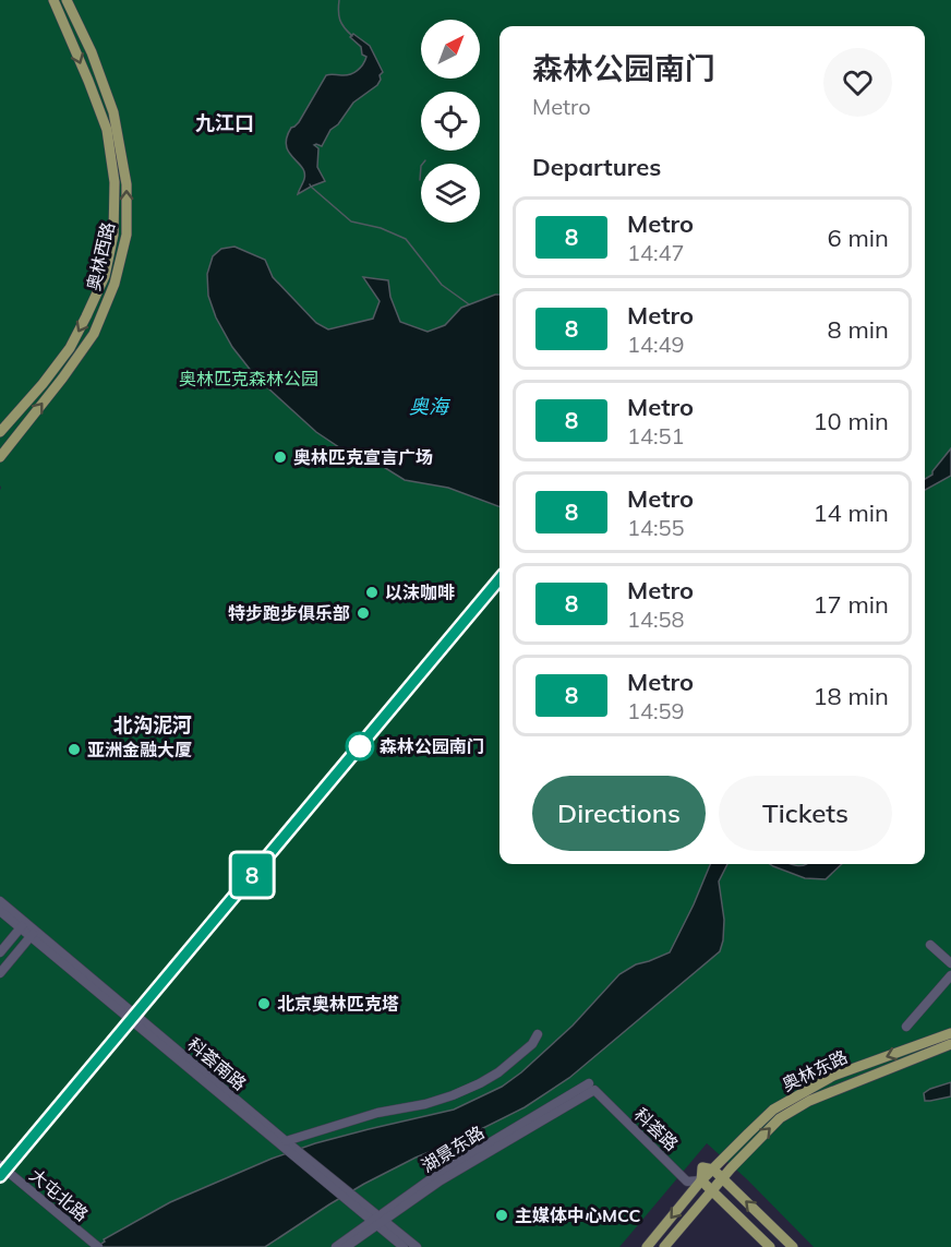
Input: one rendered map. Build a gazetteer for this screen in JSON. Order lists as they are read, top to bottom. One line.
{"streets":{"main road":["奥林西路","奥林东路","科荟路"],"street":["科荟南路","湖景东路","大屯北路"]},"crossings":[["科荟南路","湖景东路"],["奥林东路","科荟路"],["科荟路","湖景东路"]],"districts":["九江口","北沟泥河"],"water":["奥海"],"parks":["奥林匹克森林公园"],"places":["奥林匹克宣言广场","以沫咖啡","特步跑步俱乐部","森林公园南门","亚洲金融大厦","北京奥林匹克塔","主媒体中心MCC"],"lines":["metro line 8"],"north":"top right","page":{"on_map":"8","heading":[["森林公园南门","Metro"],"Departures"],"list":[{"mark":"8","name":"Metro","note":"14:47","value":"6 min"},{"mark":"8","name":"Metro","note":"14:49","value":"8 min"},{"mark":"8","name":"Metro","note":"14:51","value":"10 min"},{"mark":"8","name":"Metro","note":"14:55","value":"14 min"},{"mark":"8","name":"Metro","note":"14:58","value":"17 min"},{"mark":"8","name":"Metro","note":"14:59","value":"18 min"}],"buttons":["Directions","Tickets"]}}
